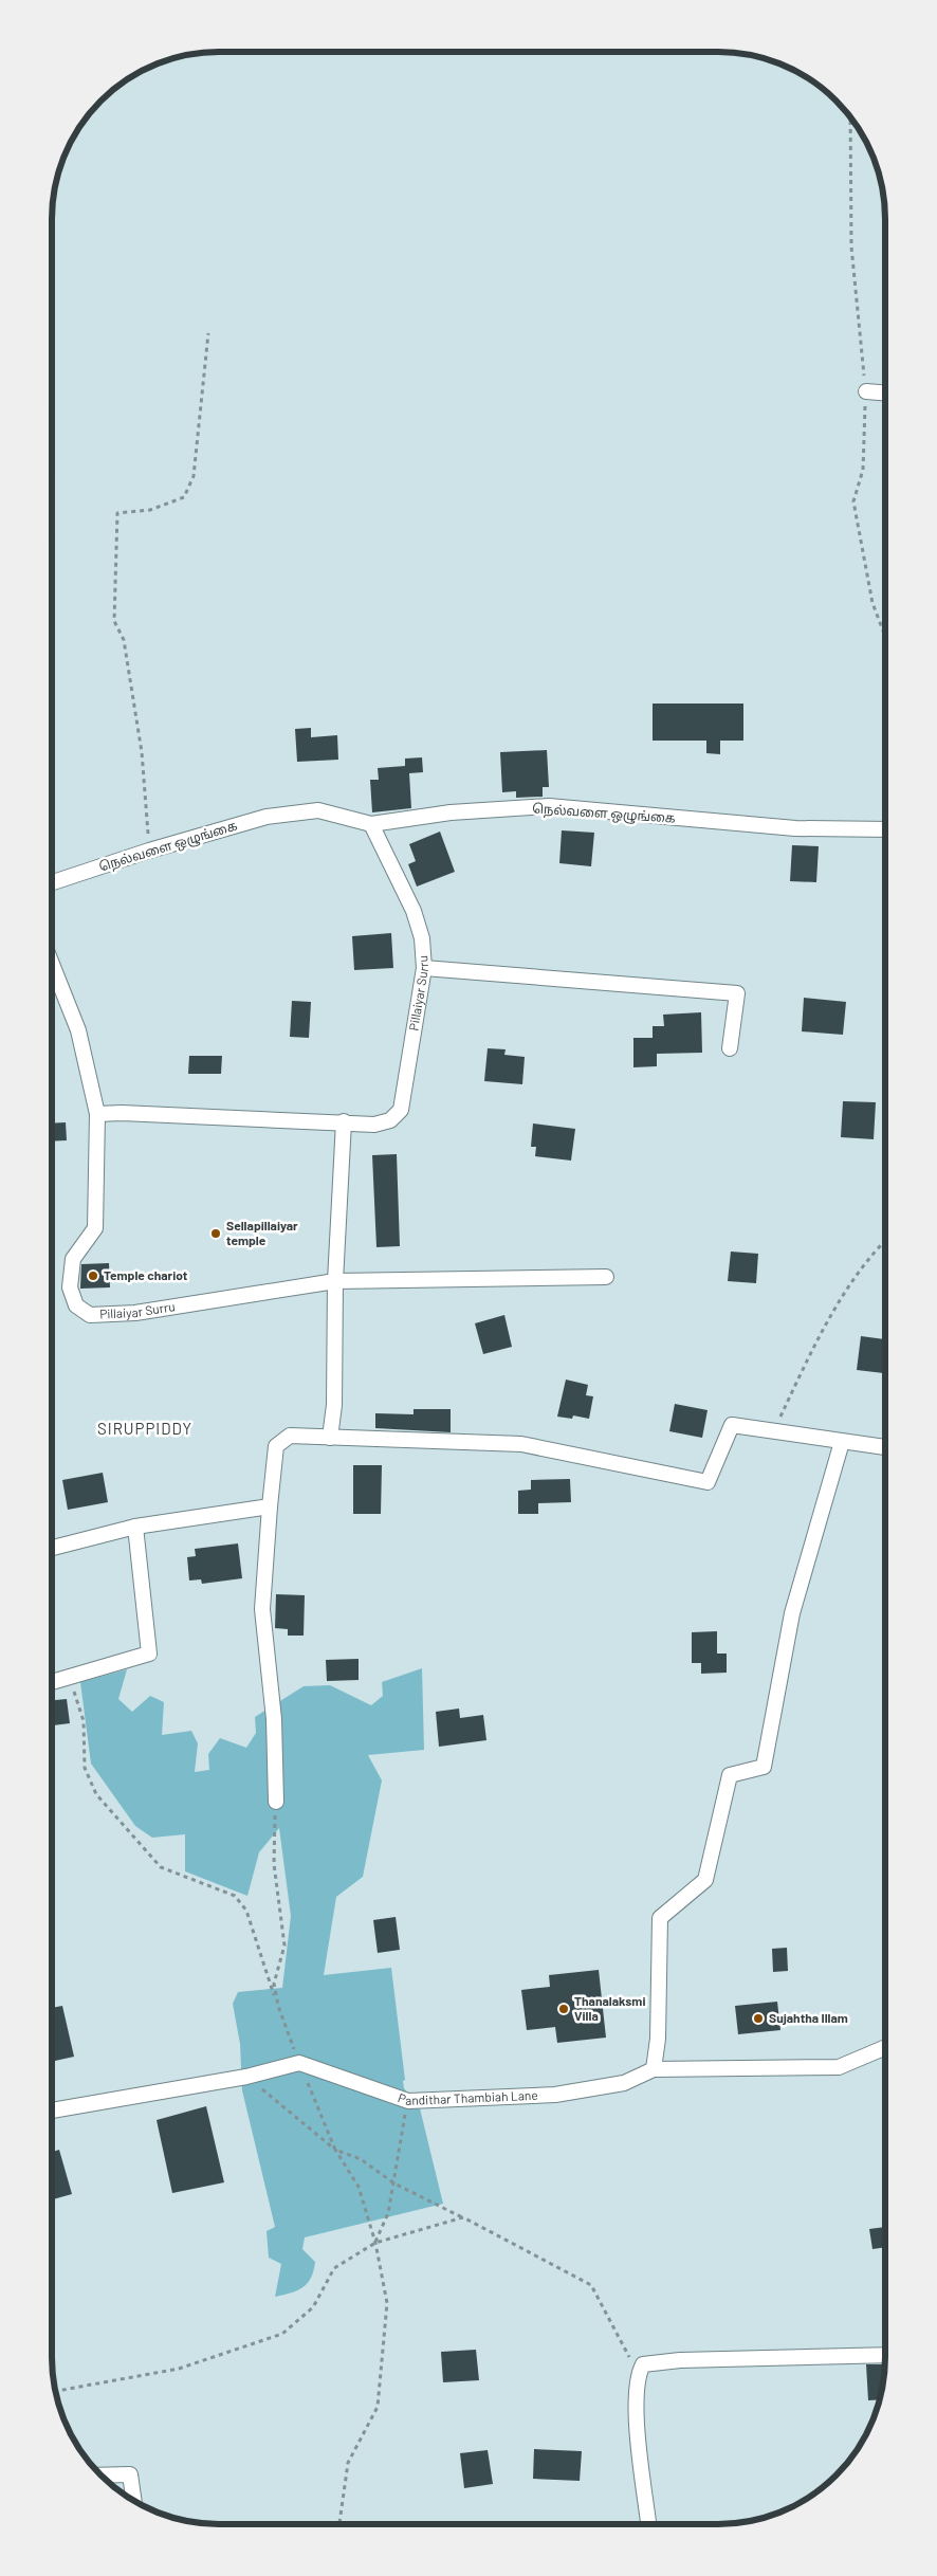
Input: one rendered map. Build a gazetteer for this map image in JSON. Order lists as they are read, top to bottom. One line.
{"streets":{"street":["நெல்வளை ஒழுங்கை","Pillaiyar Surru","Pandithar Thambiah Lane"]},"crossings":[["நெல்வளை ஒழுங்கை","Pillaiyar Surru"]],"districts":["SIRUPPIDDY"],"places":["Sellapillaiyar temple","Temple chariot","Thanalaksmi Villa","Sujahtha Illam"]}
